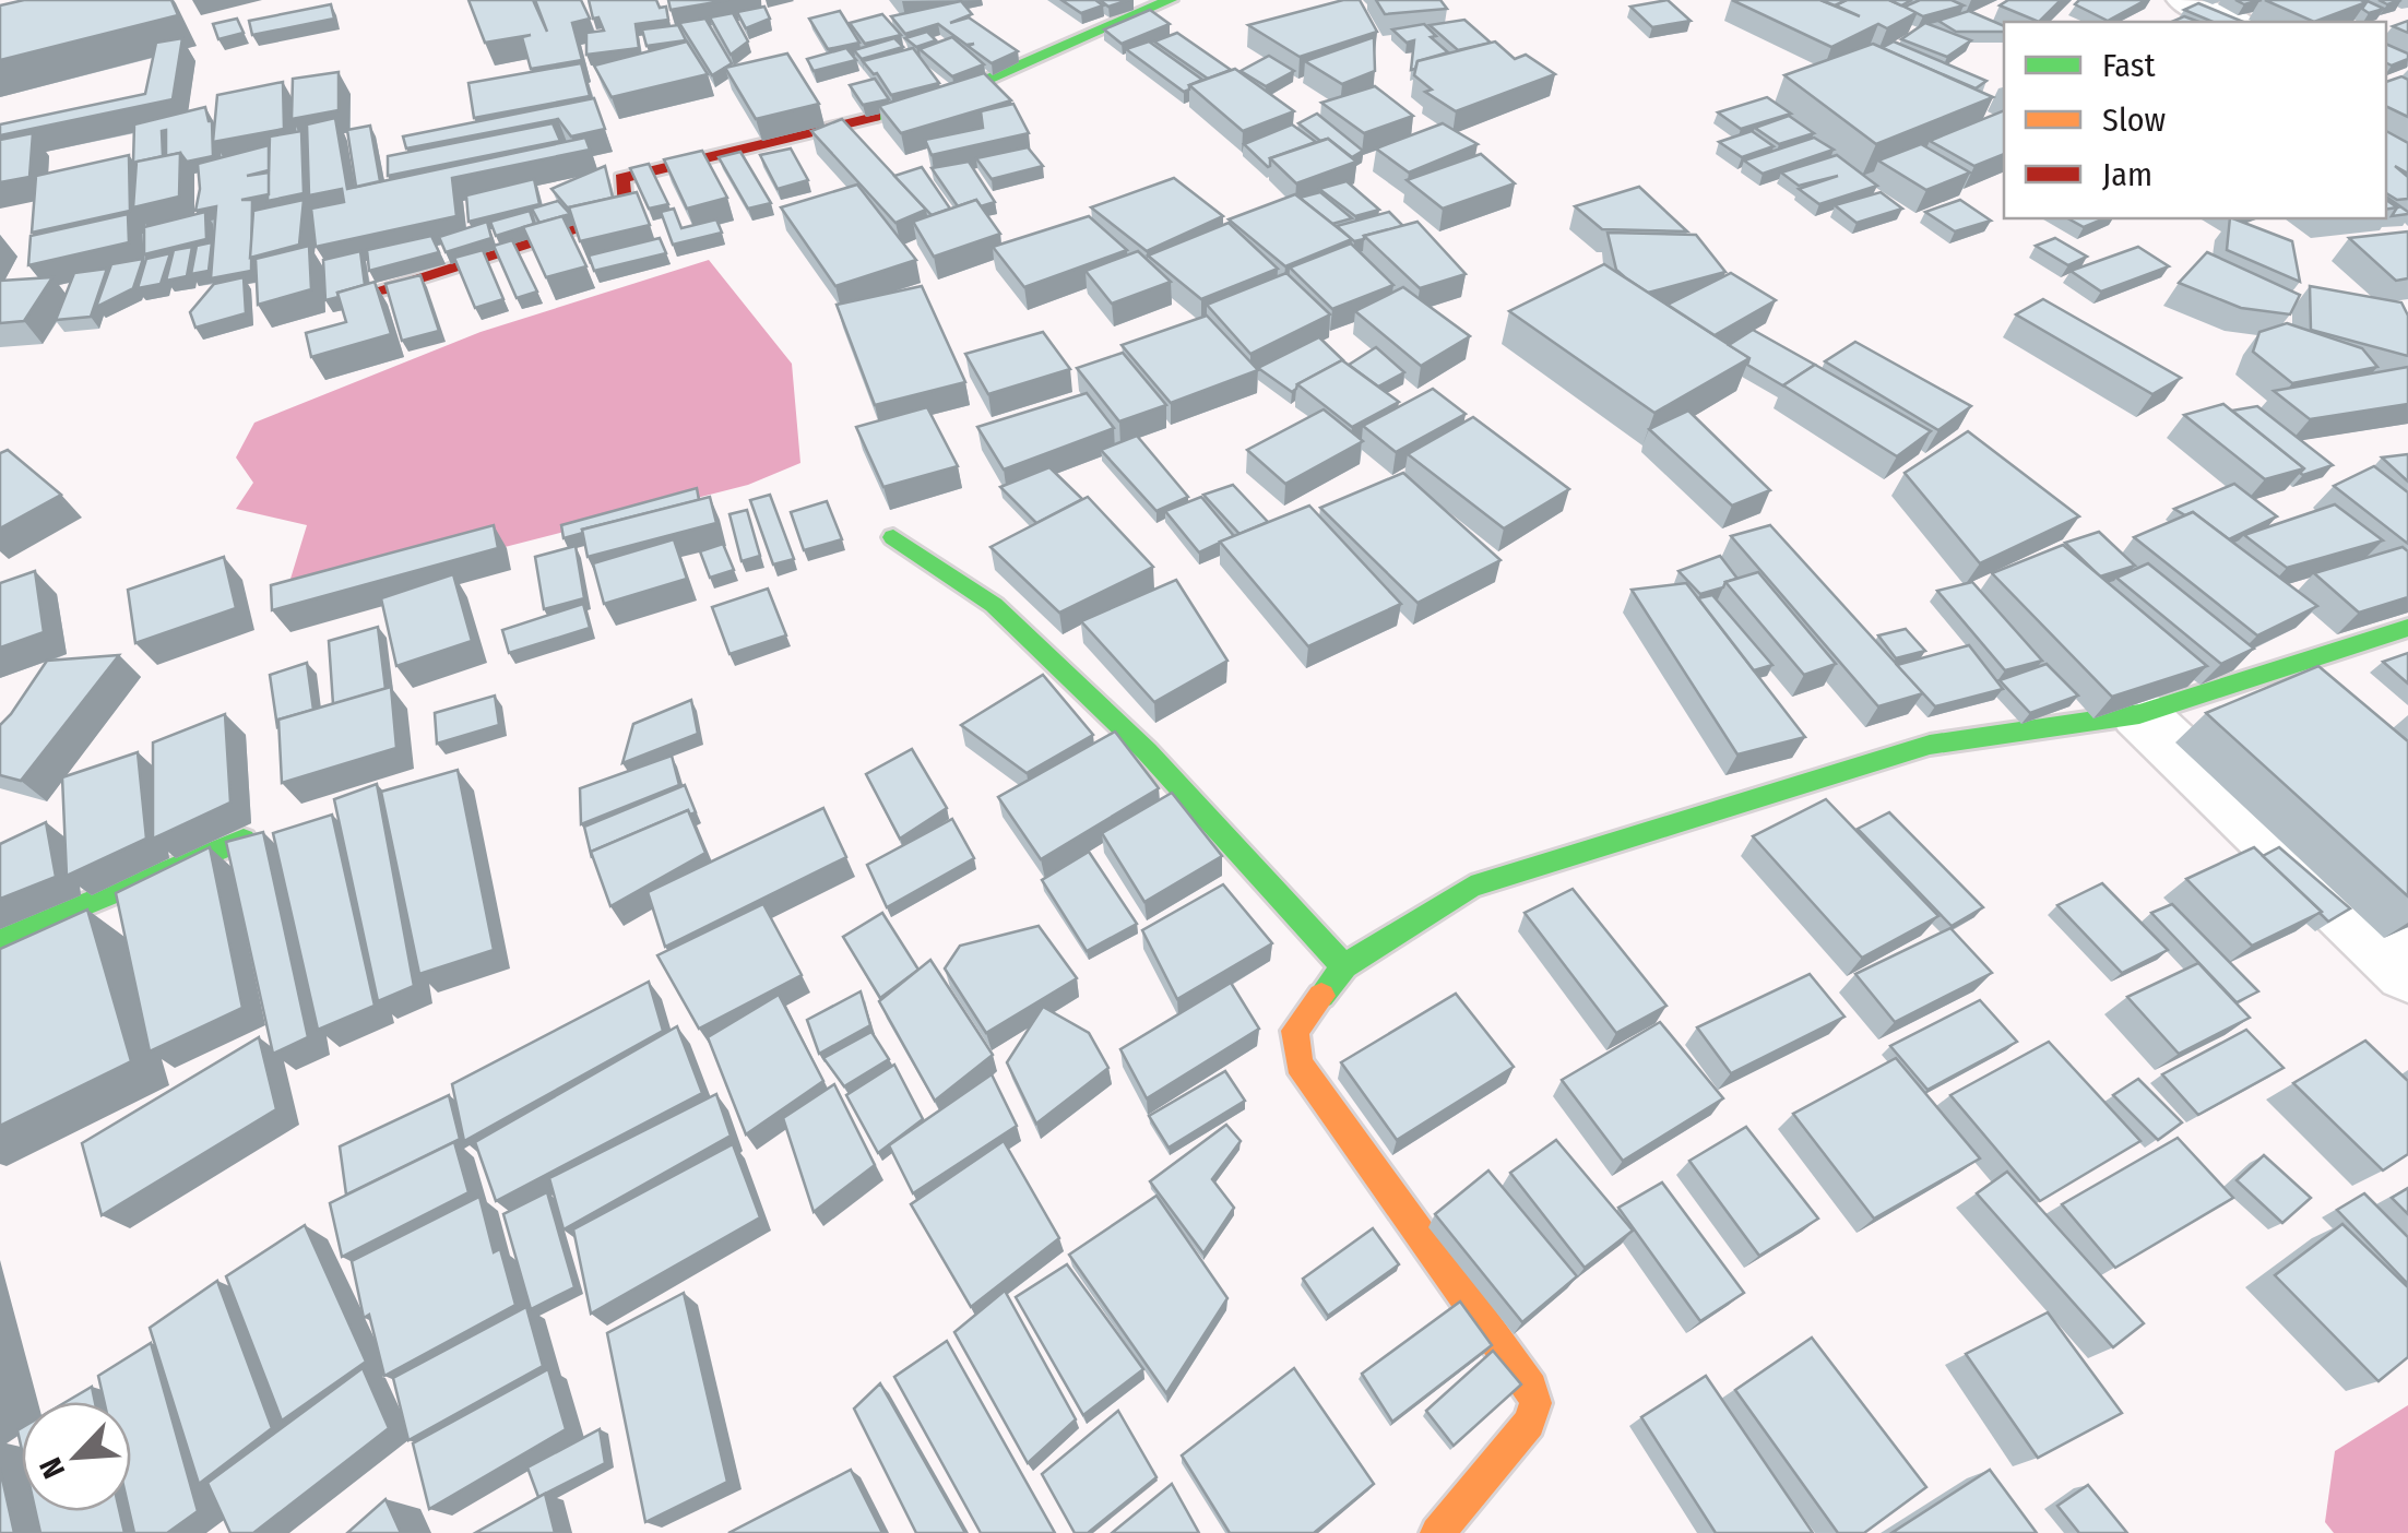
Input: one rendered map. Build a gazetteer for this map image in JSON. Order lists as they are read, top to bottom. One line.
{"legend":["Fast","Slow","Jam"],"north":"bottom left"}
